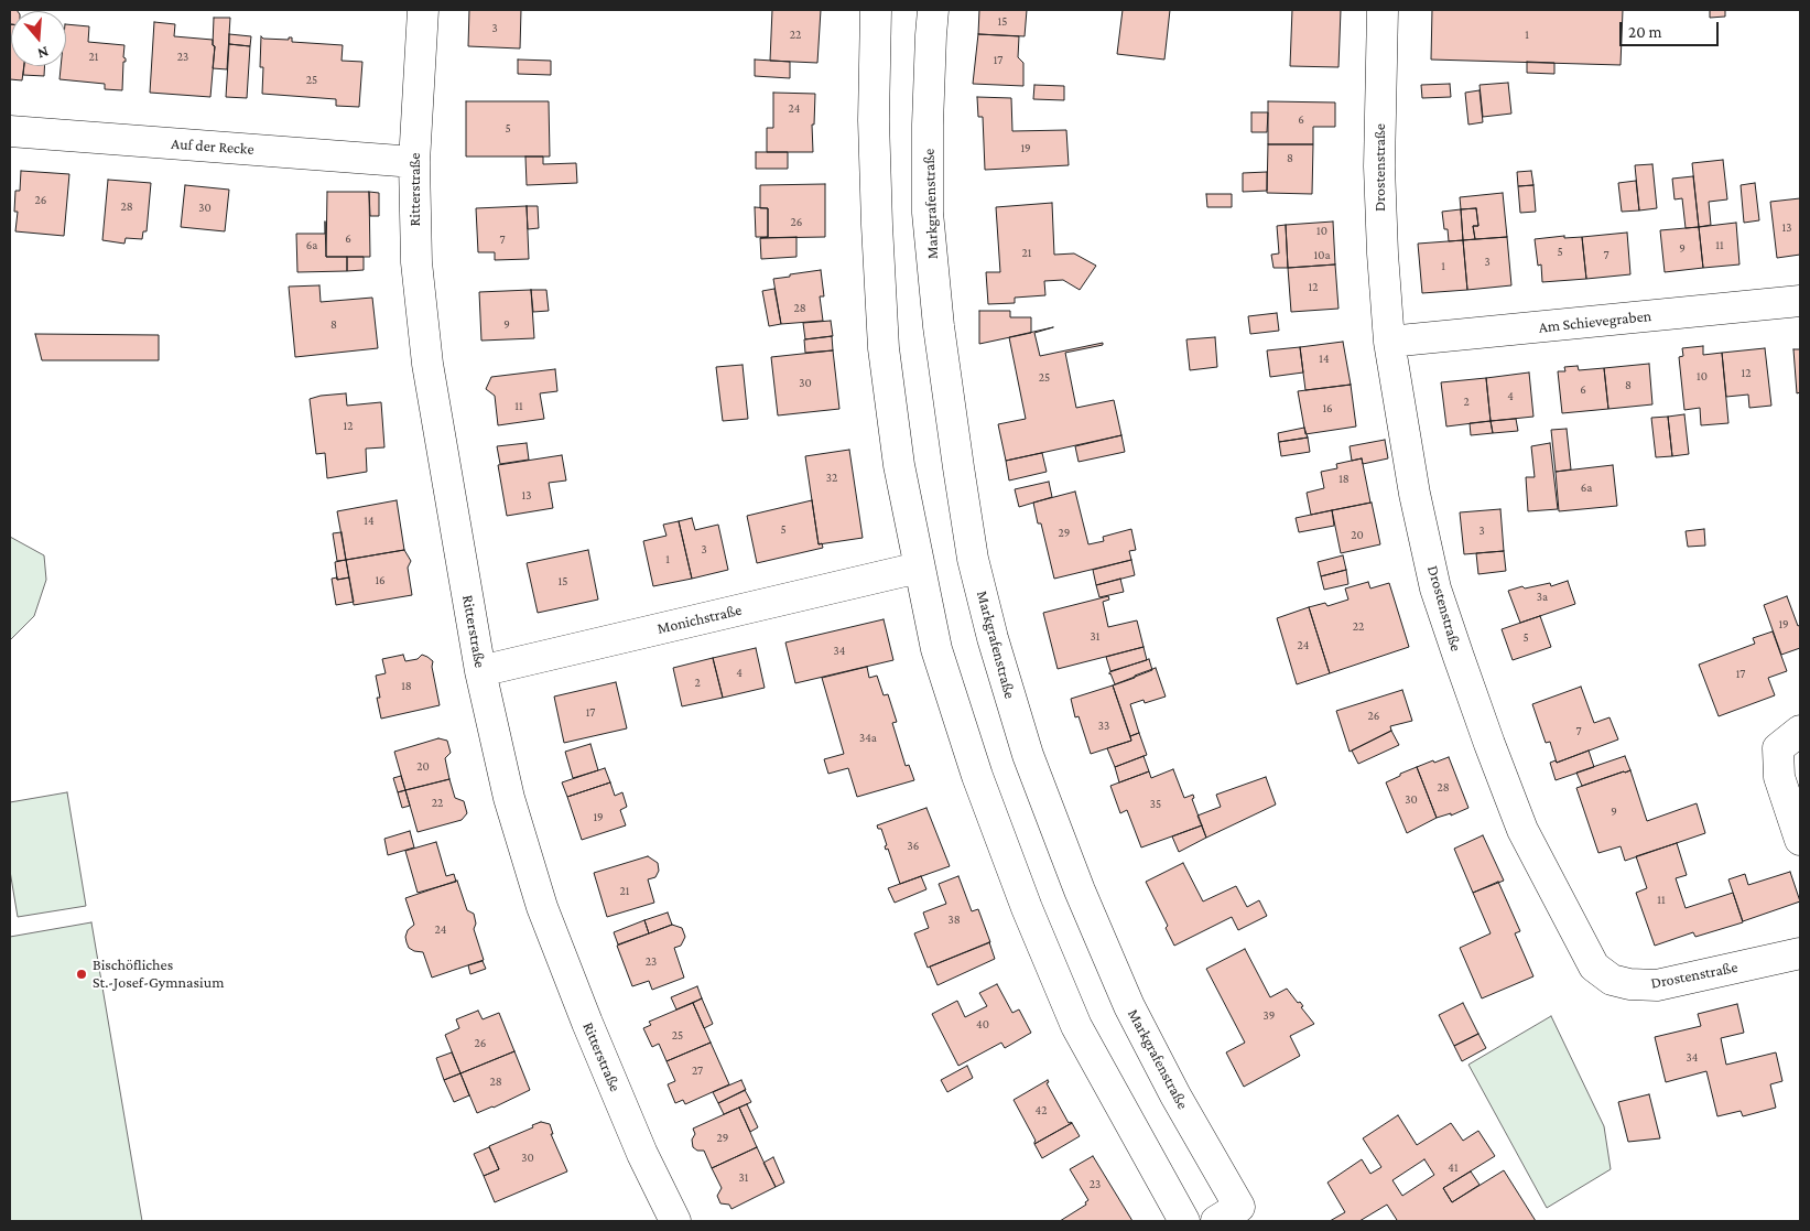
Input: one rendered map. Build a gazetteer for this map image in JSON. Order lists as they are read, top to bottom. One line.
{"streets":{"street":["Auf der Recke","Drostenstraße","Ritterstraße","Markgrafenstraße","Am Schievegraben","Monichstraße"]},"crossings":[["Auf der Recke","Ritterstraße"],["Drostenstraße","Am Schievegraben"],["Ritterstraße","Monichstraße"]],"places":["Bischöfliches St.-Josef-Gymnasium"],"house_numbers":["15","3","22","1","21","23","17","25","24","6","5","19","8","26","28","30","26","13","10","6","7","6a","11","9","5","21","10a","7","3","1","12","28","8","9","14","12","10","25","30","8","6","4","2","11","16","12","32","18","6a","13","14","5","3","29","20","3","1","16","15","3a","19","22","31","5","24","34","4","17","2","18","17","26","33","7","34a","20","28","30","22","35","9","19","36","21","11","38","24","23","39","40","25","26","34","27","28","42","29","30","41","31","23"],"scale_bar":"20 m","north":"bottom"}
